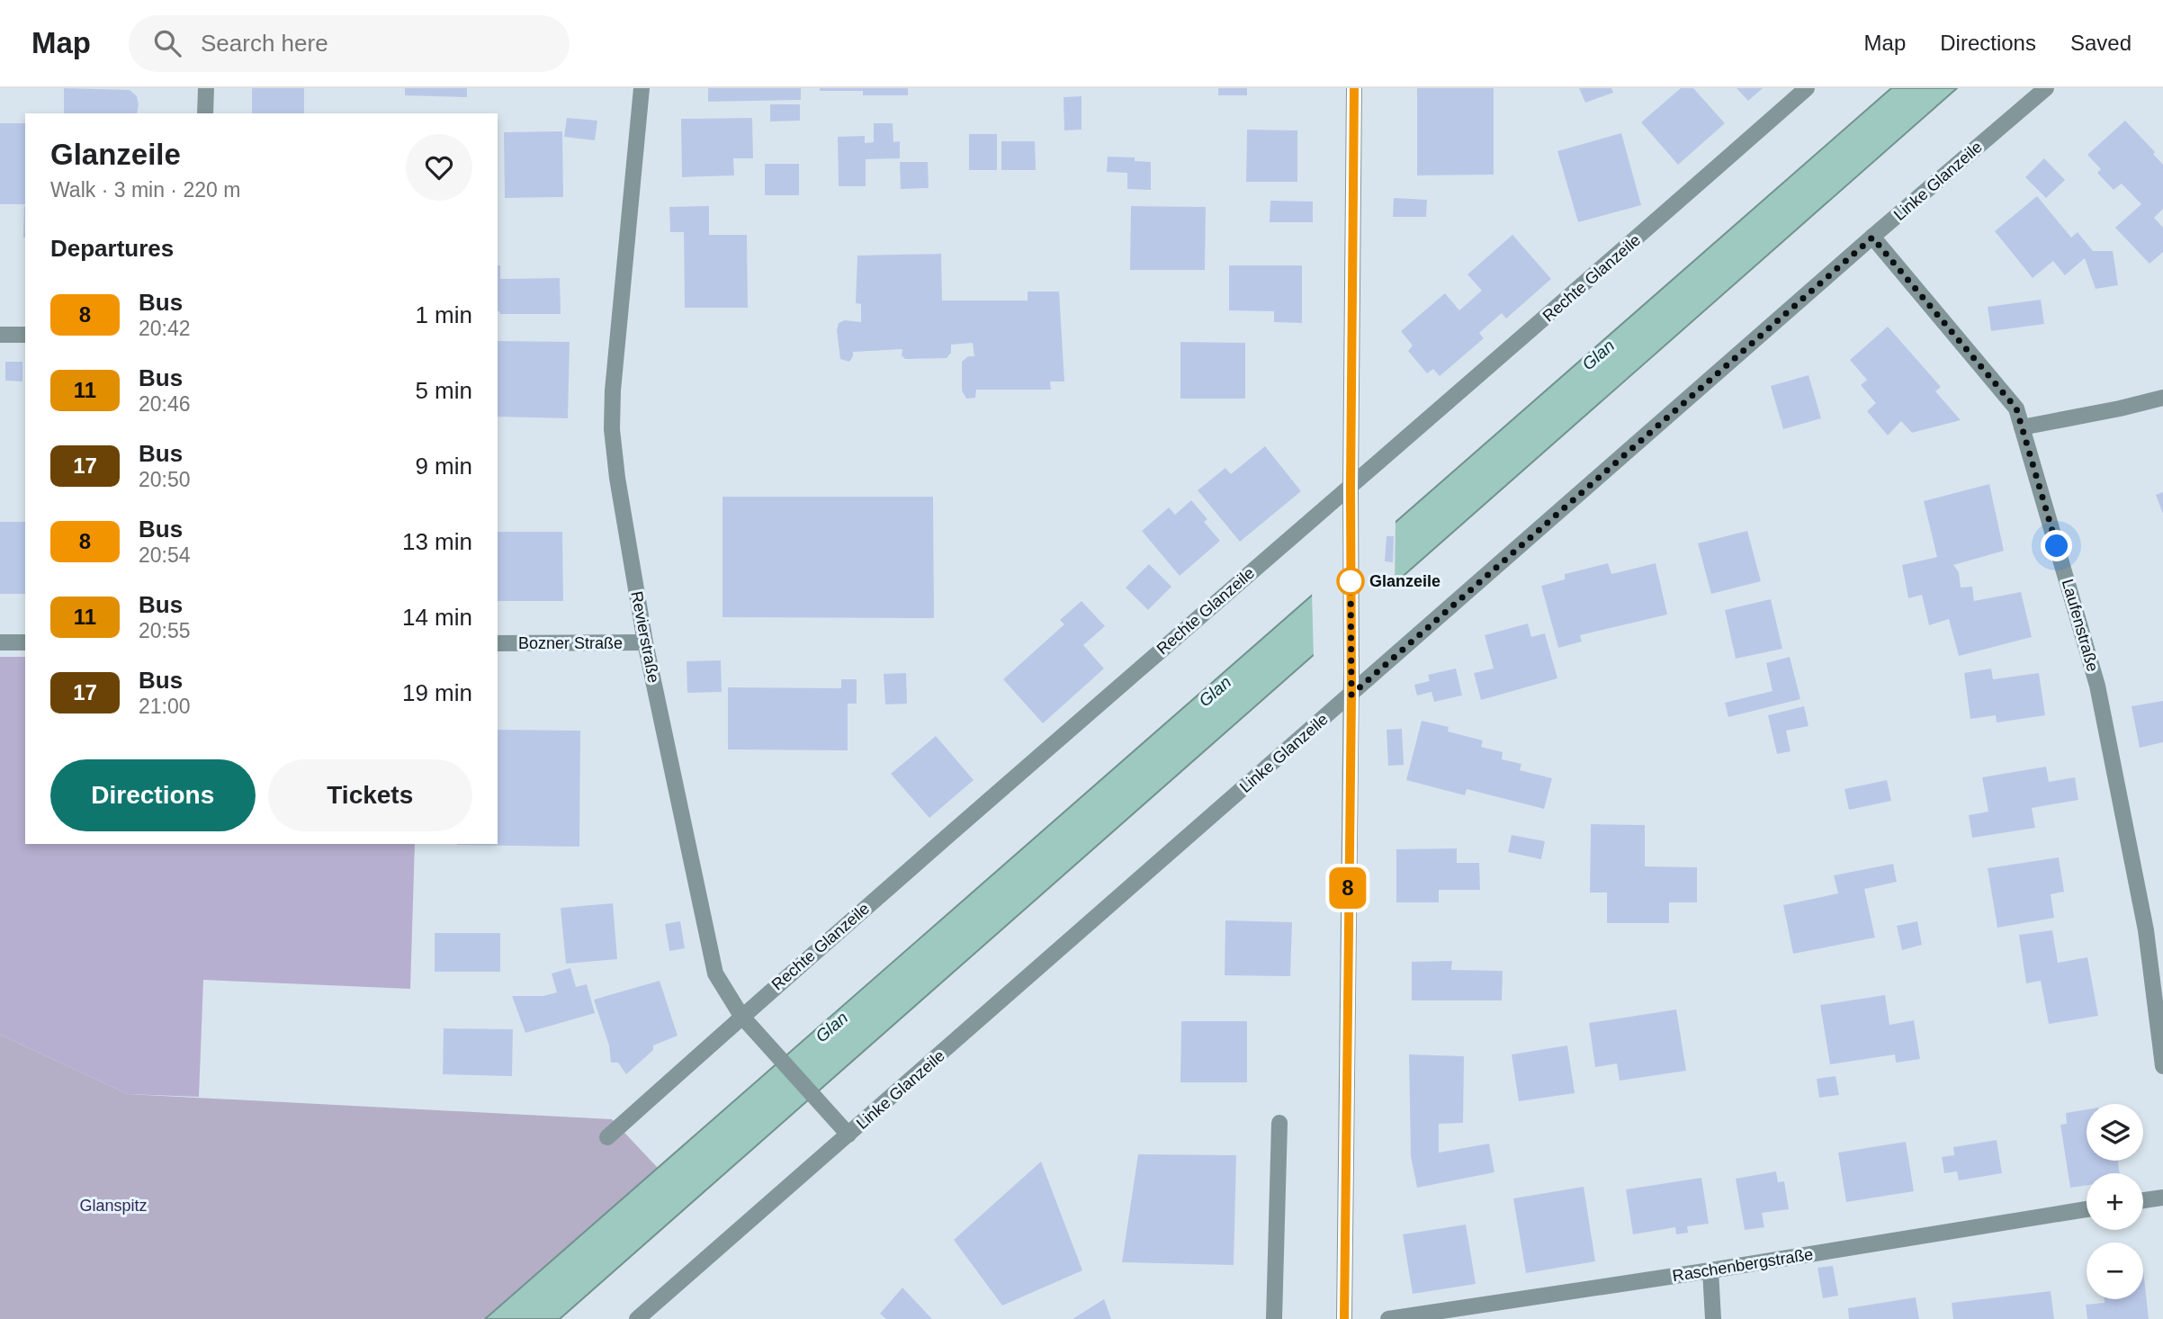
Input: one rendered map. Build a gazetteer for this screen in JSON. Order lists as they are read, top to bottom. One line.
{"streets":{"street":["Linke Glanzeile","Rechte Glanzeile","Laufenstraße","Revierstraße","Bozner Straße","Raschenbergstraße"]},"crossings":[["Linke Glanzeile","Laufenstraße"],["Linke Glanzeile","Revierstraße"],["Rechte Glanzeile","Revierstraße"],["Revierstraße","Bozner Straße"]],"water":["Glan"],"parks":["Glanspitz"],"places":["Glanzeile"],"lines":["bus line 8"],"page":{"header":"Map","search":"Search here","nav":["Map","Directions","Saved"],"on_map":"8","heading":[["Glanzeile","Walk · 3 min · 220 m"],"Departures"],"list":[{"mark":"8","name":"Bus","note":"20:42","value":"1 min"},{"mark":"11","name":"Bus","note":"20:46","value":"5 min"},{"mark":"17","name":"Bus","note":"20:50","value":"9 min"},{"mark":"8","name":"Bus","note":"20:54","value":"13 min"},{"mark":"11","name":"Bus","note":"20:55","value":"14 min"},{"mark":"17","name":"Bus","note":"21:00","value":"19 min"}],"buttons":["Directions","Tickets"],"map_buttons":["+","−"]}}
